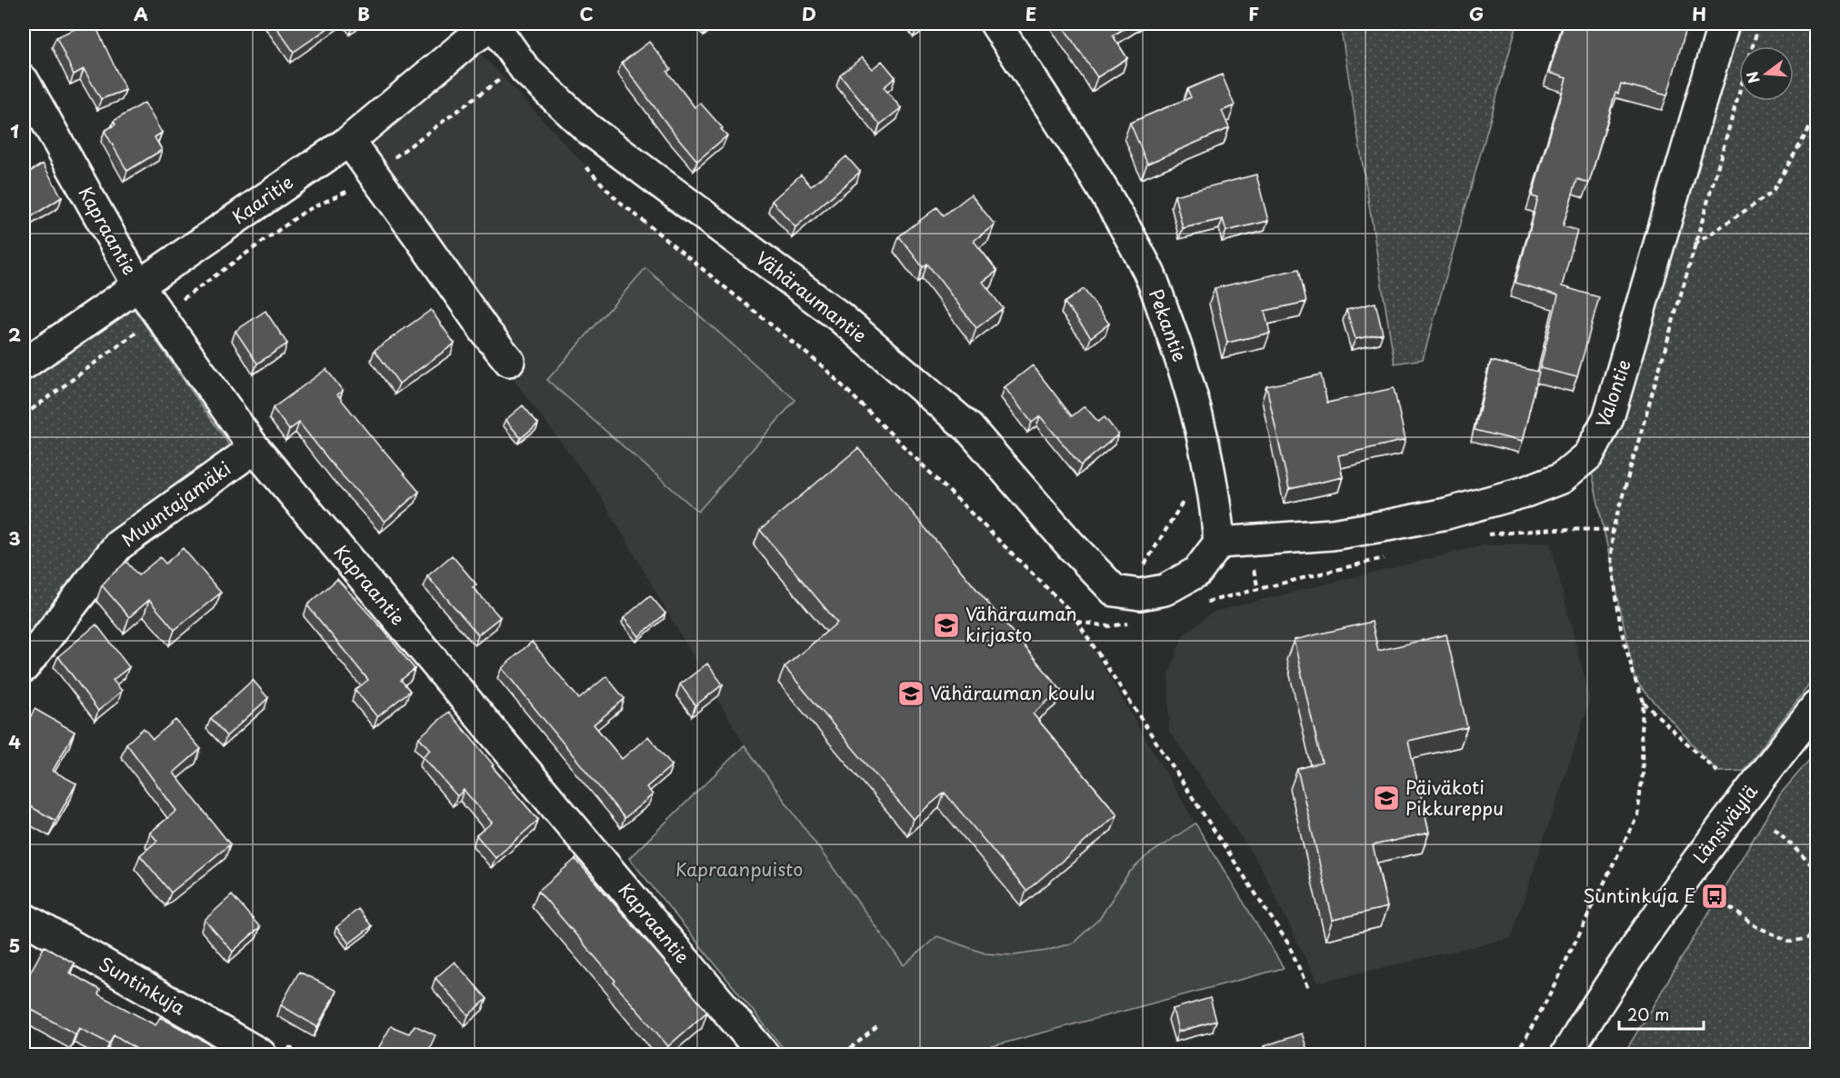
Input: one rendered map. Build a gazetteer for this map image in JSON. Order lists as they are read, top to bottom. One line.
{"streets":{"street":["Kaaritie","Kapraantie","Vähäraumantie","Pekantie","Valontie","Muuntajamäki","Länsiväylä","Suntinkuja"]},"crossings":[["Kaaritie","Kapraantie"],["Kaaritie","Vähäraumantie"],["Kapraantie","Muuntajamäki"],["Vähäraumantie","Pekantie"],["Vähäraumantie","Valontie"],["Pekantie","Valontie"]],"parks":["Kapraanpuisto"],"places":{"school or university":["Vähärauman kirjasto","Vähärauman koulu","Päiväkoti Pikkureppu"],"bus stop":["Suntinkuja E"]},"scale_bar":"20 m","north":"left","grid":{"columns":["A","B","C","D","E","F","G","H"],"rows":["1","2","3","4","5"]}}
